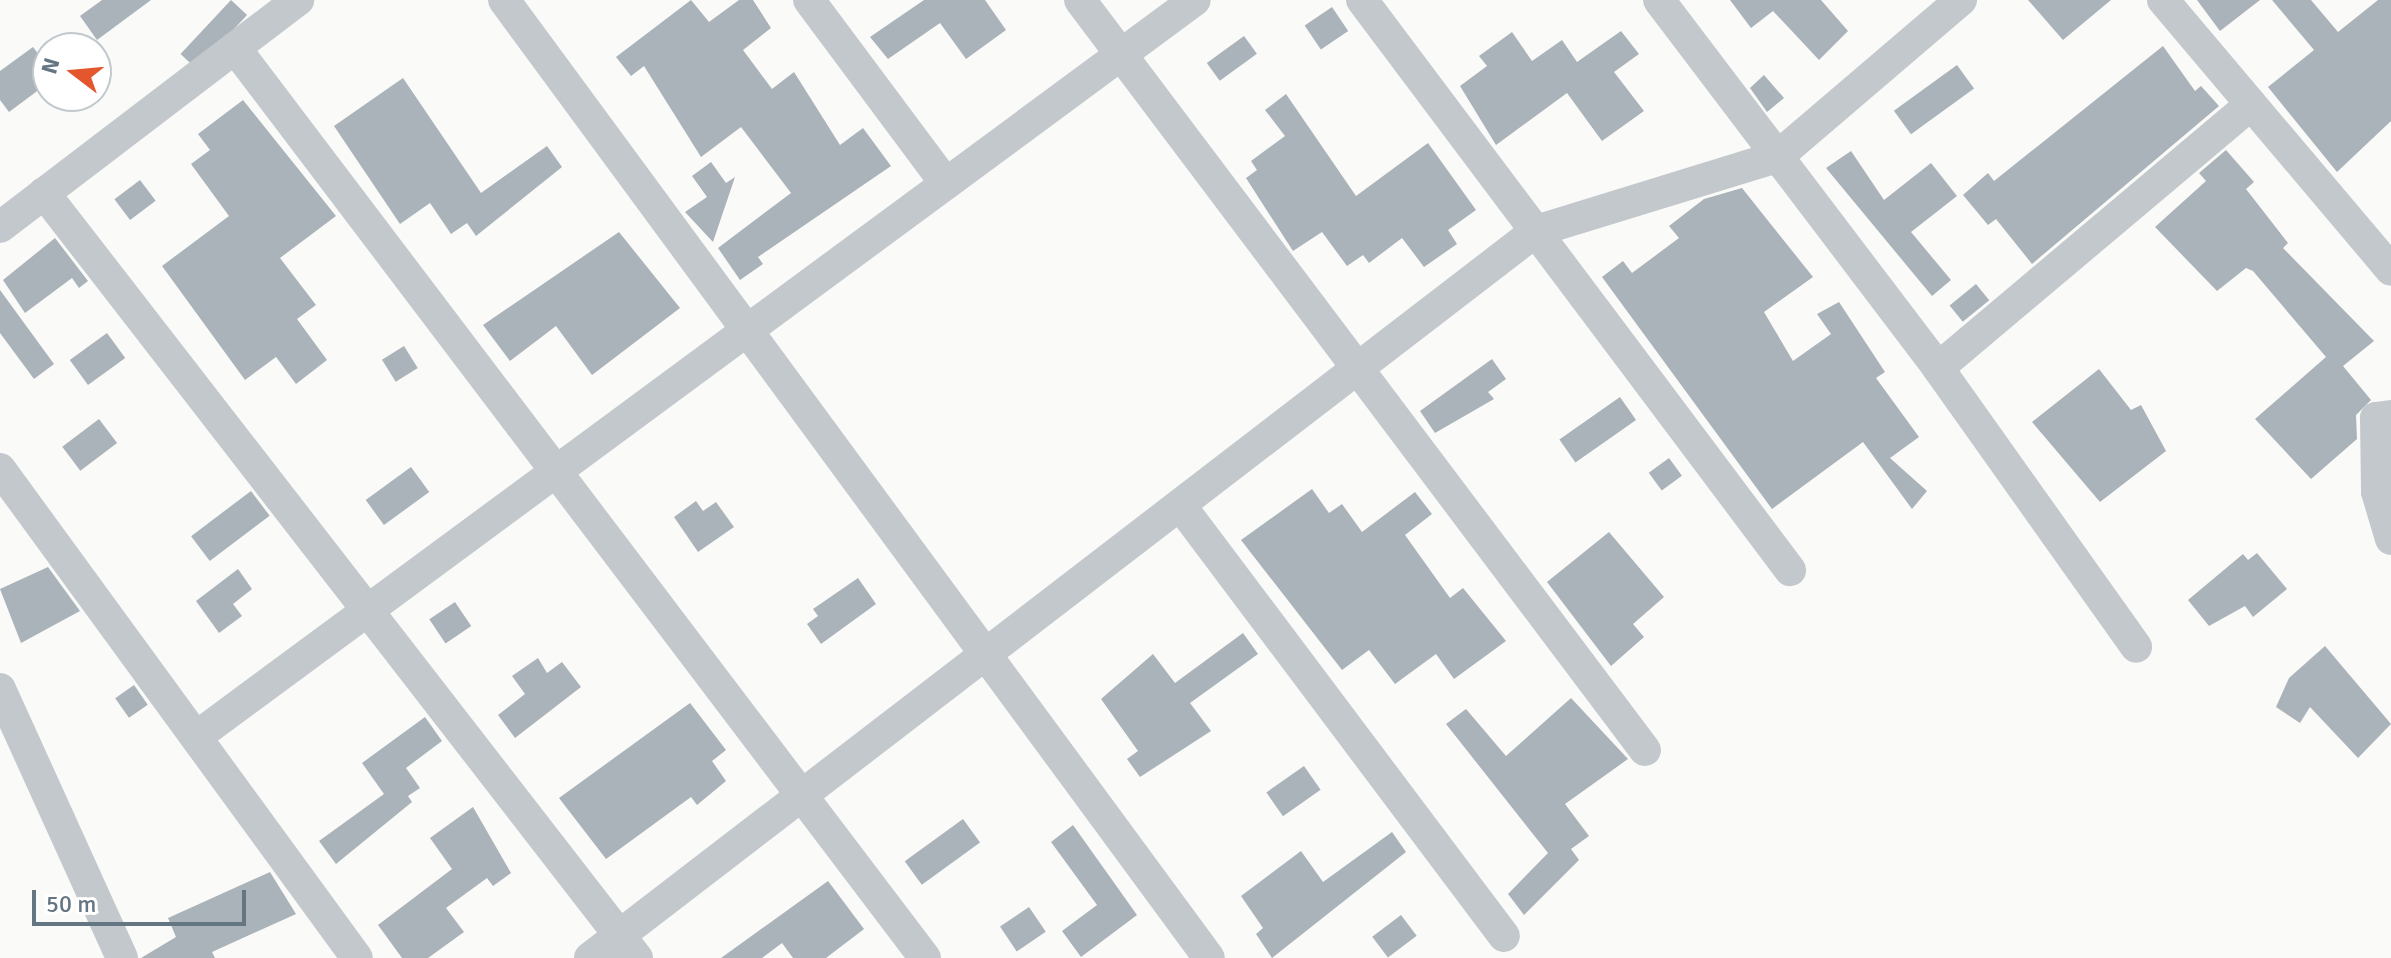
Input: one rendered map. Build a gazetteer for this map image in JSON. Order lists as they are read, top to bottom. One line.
{"scale_bar":"50 m","north":"left"}
